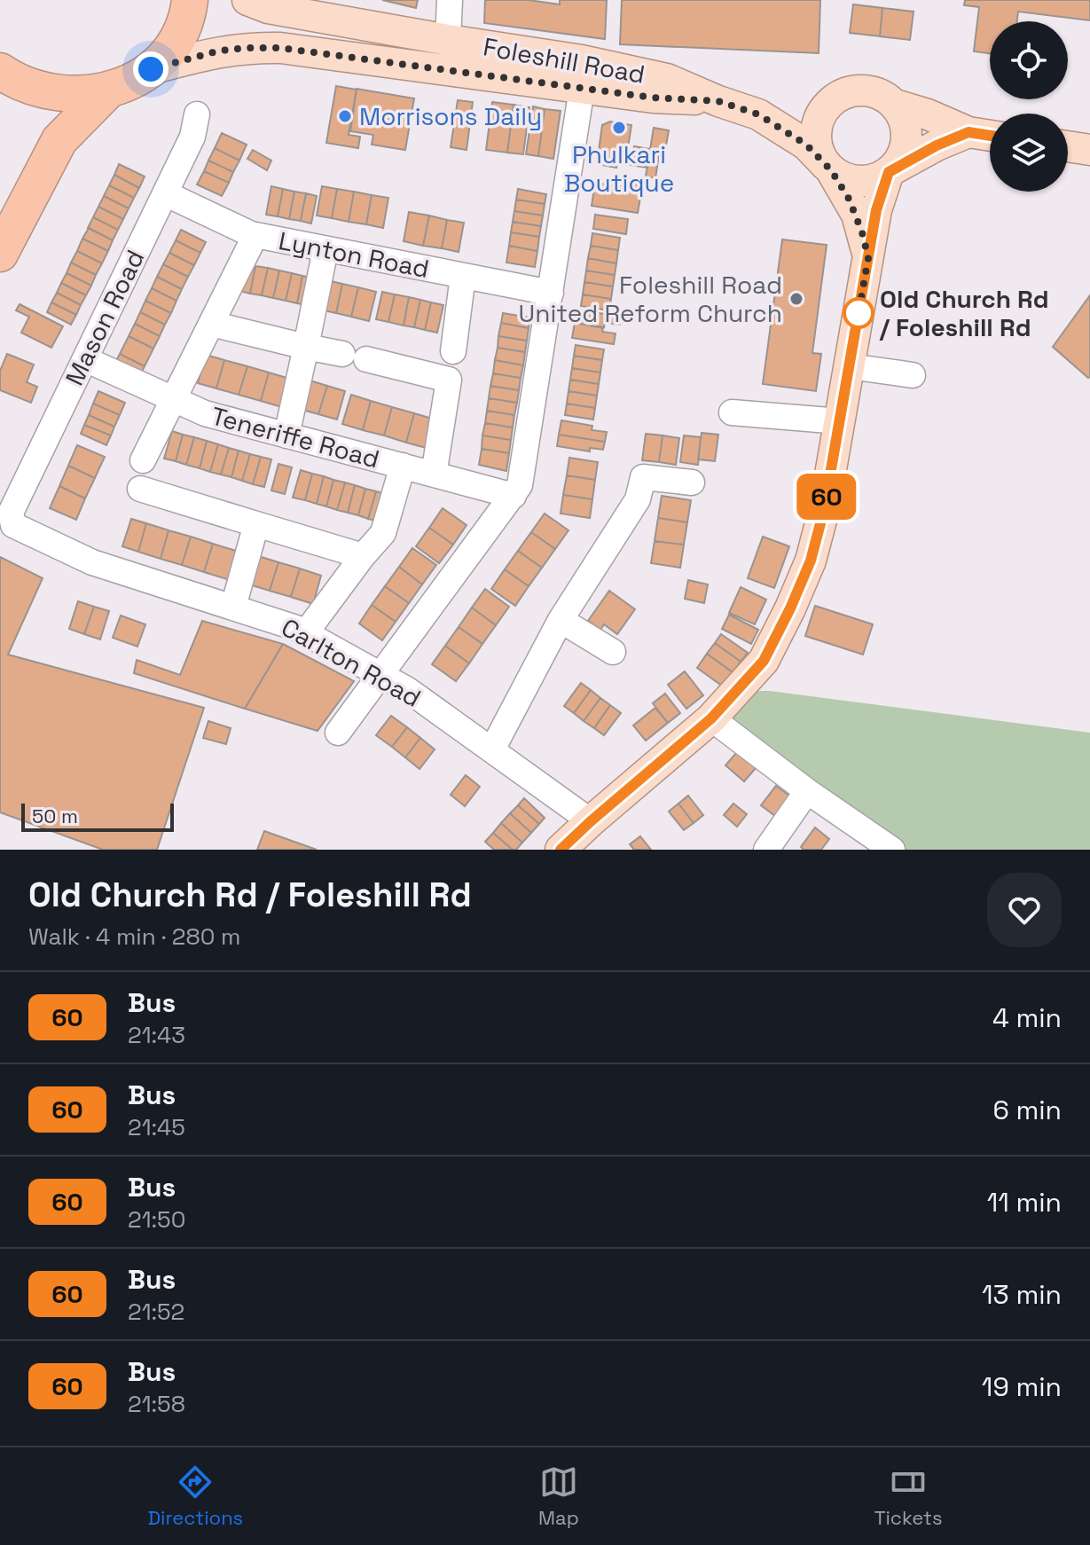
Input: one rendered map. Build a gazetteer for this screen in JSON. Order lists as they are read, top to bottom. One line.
{"streets":{"main road":["Foleshill Road"],"street":["Lynton Road","Mason Road","Teneriffe Road","Carlton Road"]},"crossings":[["Lynton Road","Mason Road"],["Mason Road","Teneriffe Road"],["Mason Road","Carlton Road"]],"places":["Morrisons Daily","Phulkari Boutique","Foleshill Road United Reform Church","Old Church Rd / Foleshill Rd"],"lines":["bus line 60"],"scale_bar":"50 m","page":{"on_map":"60","scale":"50 m","heading":["Old Church Rd / Foleshill Rd","Walk · 4 min · 280 m"],"list":[{"mark":"60","name":"Bus","note":"21:43","value":"4 min"},{"mark":"60","name":"Bus","note":"21:45","value":"6 min"},{"mark":"60","name":"Bus","note":"21:50","value":"11 min"},{"mark":"60","name":"Bus","note":"21:52","value":"13 min"},{"mark":"60","name":"Bus","note":"21:58","value":"19 min"}],"tabs":["Directions","Map","Tickets"]}}
